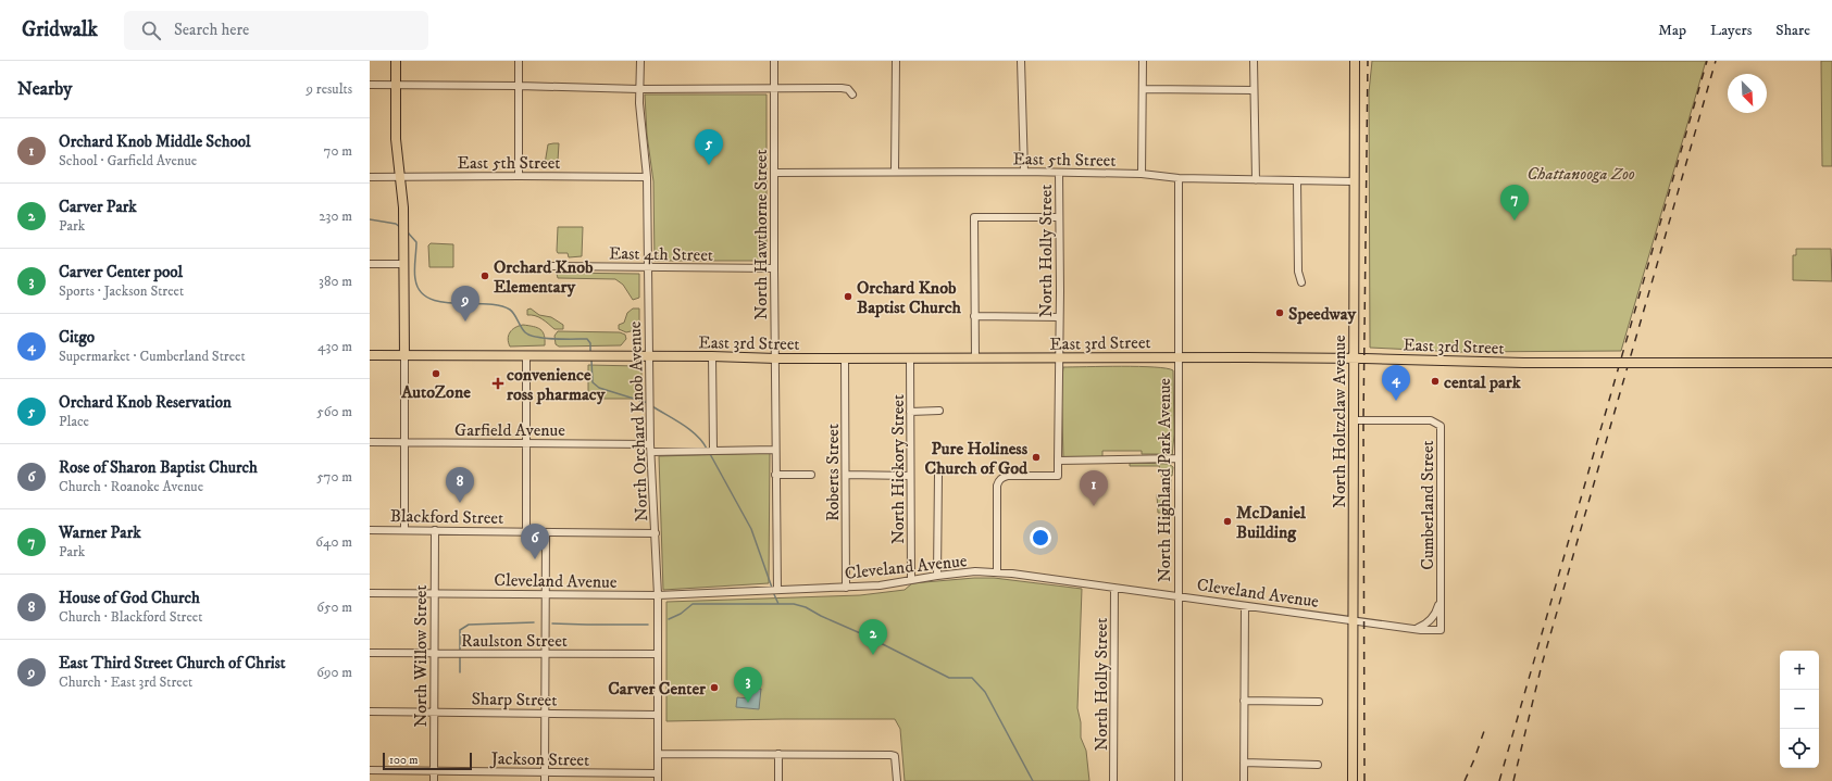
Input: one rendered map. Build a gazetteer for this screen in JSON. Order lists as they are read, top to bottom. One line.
{"streets":{"main road":["East 3rd Street","North Holtzclaw Avenue"],"street":["East 5th Street","North Hawthorne Street","North Holly Street","East 4th Street","North Orchard Knob Avenue","Garfield Avenue","North Hickory Street","Roberts Street","North Highland Park Avenue","Cumberland Street","Blackford Street","Cleveland Avenue","Raulston Street","North Willow Street","Sharp Street","Jackson Street"]},"crossings":[["East 5th Street","North Hawthorne Street"],["East 5th Street","North Holly Street"],["East 5th Street","North Orchard Knob Avenue"],["East 5th Street","North Holtzclaw Avenue"],["East 5th Street","North Highland Park Avenue"],["North Hawthorne Street","East 4th Street"],["North Hawthorne Street","East 3rd Street"],["North Hawthorne Street","Cleveland Avenue"],["North Holly Street","East 3rd Street"],["North Holly Street","Cleveland Avenue"],["East 4th Street","North Orchard Knob Avenue"],["East 3rd Street","North Orchard Knob Avenue"],["East 3rd Street","North Holtzclaw Avenue"],["East 3rd Street","North Hickory Street"],["East 3rd Street","Roberts Street"],["East 3rd Street","North Highland Park Avenue"],["North Orchard Knob Avenue","Garfield Avenue"],["North Orchard Knob Avenue","Blackford Street"],["North Orchard Knob Avenue","Cleveland Avenue"],["North Orchard Knob Avenue","Raulston Street"],["North Orchard Knob Avenue","Sharp Street"],["North Orchard Knob Avenue","Jackson Street"],["North Holtzclaw Avenue","Cumberland Street"],["North Holtzclaw Avenue","Cleveland Avenue"],["North Hickory Street","Cleveland Avenue"],["Roberts Street","Cleveland Avenue"],["North Highland Park Avenue","Cleveland Avenue"],["Cumberland Street","Cleveland Avenue"],["Blackford Street","North Willow Street"],["Cleveland Avenue","North Willow Street"],["Raulston Street","North Willow Street"],["North Willow Street","Sharp Street"],["North Willow Street","Jackson Street"]],"parks":["Chattanooga Zoo"],"places":{"other":["Orchard Knob Elementary","Orchard Knob Baptist Church","Speedway","AutoZone","cental park","Pure Holiness Church of God","McDaniel Building","Carver Center"],"health":["convenience ross pharmacy"]},"scale_bar":"100 m","north":"bottom right","page":{"header":"Gridwalk","search":"Search here","nav":["Map","Layers","Share"],"heading":["Nearby","9 results"],"list":[{"mark":"1","name":"Orchard Knob Middle School","note":"School · Garfield Avenue","value":"70 m"},{"mark":"2","name":"Carver Park","note":"Park","value":"230 m"},{"mark":"3","name":"Carver Center pool","note":"Sports · Jackson Street","value":"380 m"},{"mark":"4","name":"Citgo","note":"Supermarket · Cumberland Street","value":"430 m"},{"mark":"5","name":"Orchard Knob Reservation","note":"Place","value":"560 m"},{"mark":"6","name":"Rose of Sharon Baptist Church","note":"Church · Roanoke Avenue","value":"570 m"},{"mark":"7","name":"Warner Park","note":"Park","value":"640 m"},{"mark":"8","name":"House of God Church","note":"Church · Blackford Street","value":"650 m"},{"mark":"9","name":"East Third Street Church of Christ","note":"Church · East 3rd Street","value":"690 m"}],"pins":["5","7","9","4","8","1","6","2","3"],"map_buttons":["+","−"],"scale":"100 m"}}
